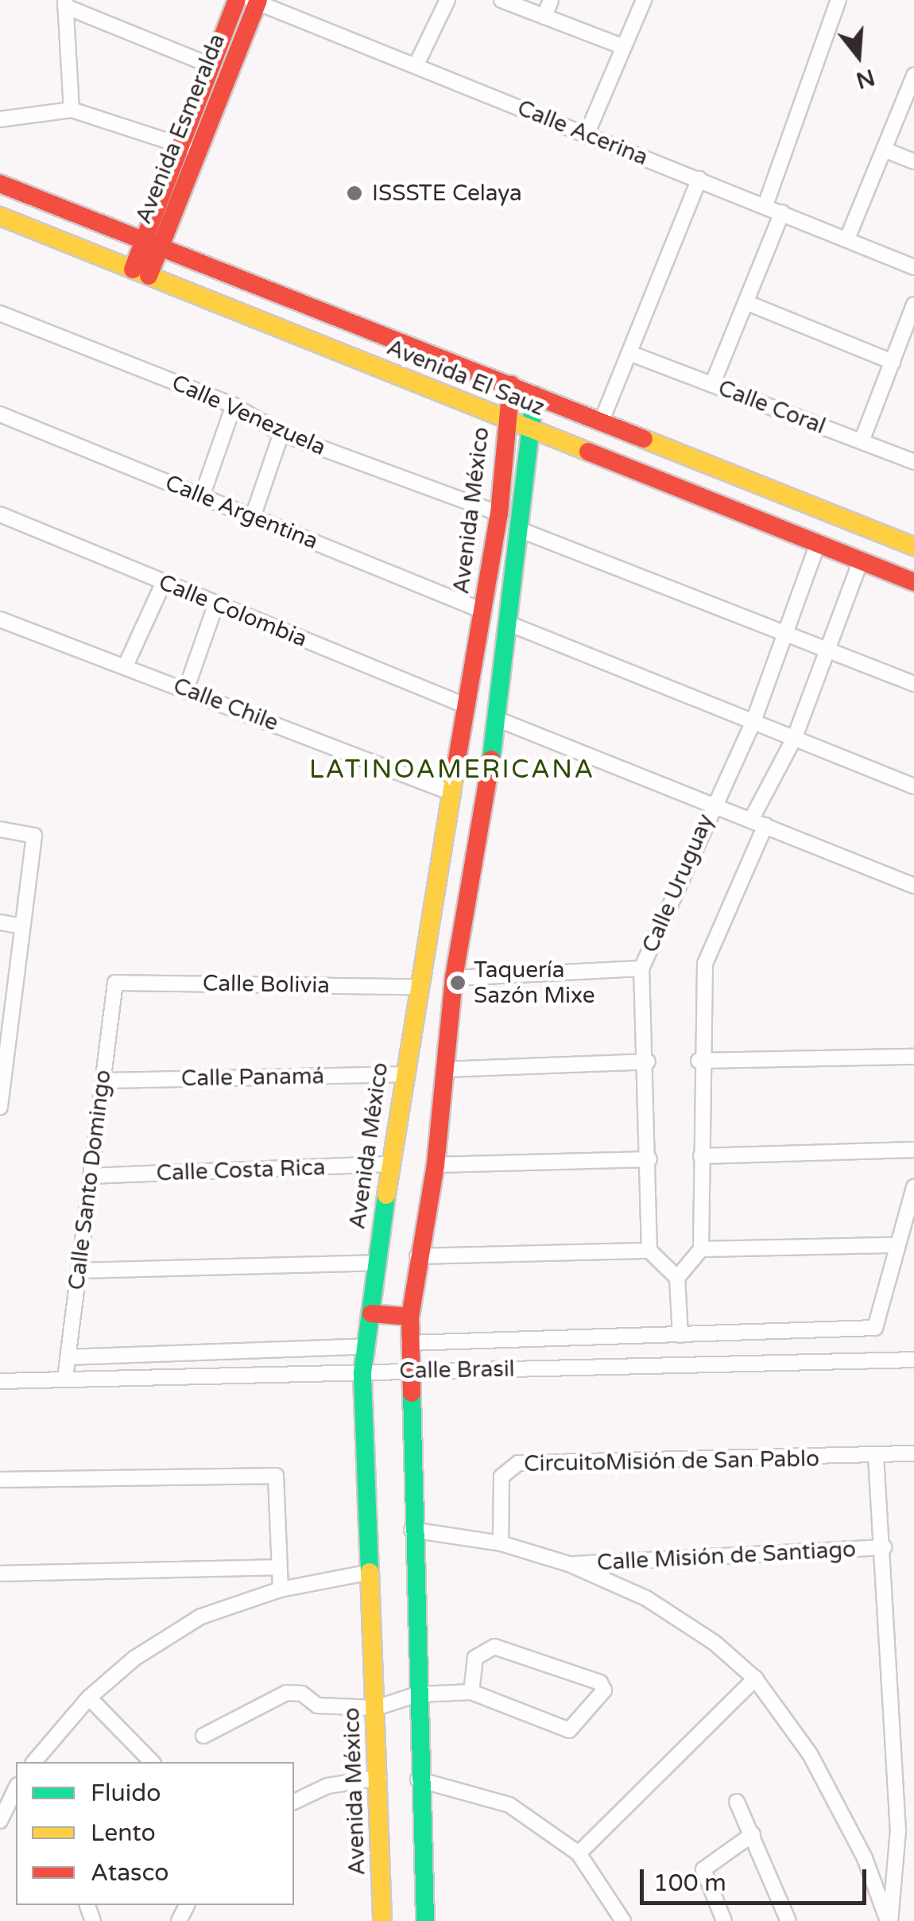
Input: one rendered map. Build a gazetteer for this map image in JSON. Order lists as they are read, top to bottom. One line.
{"streets":{"street":["Avenida Esmeralda","Calle Acerina","Avenida El Sauz","Calle Coral","Calle Venezuela","Avenida México","Calle Argentina","Calle Colombia","Calle Chile","Calle Uruguay","Calle Bolivia","Calle Panamá","Calle Costa Rica","Calle Santo Domingo","Calle Brasil","CircuitoMisión de San Pablo","Calle Misión de Santiago"]},"crossings":[["Avenida Esmeralda","Calle Acerina"],["Avenida Esmeralda","Avenida El Sauz"],["Avenida El Sauz","Avenida México"],["Avenida El Sauz","Calle Uruguay"],["Calle Venezuela","Avenida México"],["Avenida México","Calle Argentina"],["Avenida México","Calle Colombia"],["Avenida México","Calle Chile"],["Avenida México","Calle Bolivia"],["Avenida México","Calle Panamá"],["Avenida México","Calle Costa Rica"],["Avenida México","Calle Brasil"],["Calle Bolivia","Calle Santo Domingo"],["Calle Panamá","Calle Santo Domingo"],["Calle Costa Rica","Calle Santo Domingo"],["Calle Santo Domingo","Calle Brasil"]],"districts":["LATINOAMERICANA"],"places":["ISSSTE Celaya","Taquería Sazón Mixe"],"legend":["Fluido","Lento","Atasco"],"scale_bar":"100 m","north":"bottom"}
